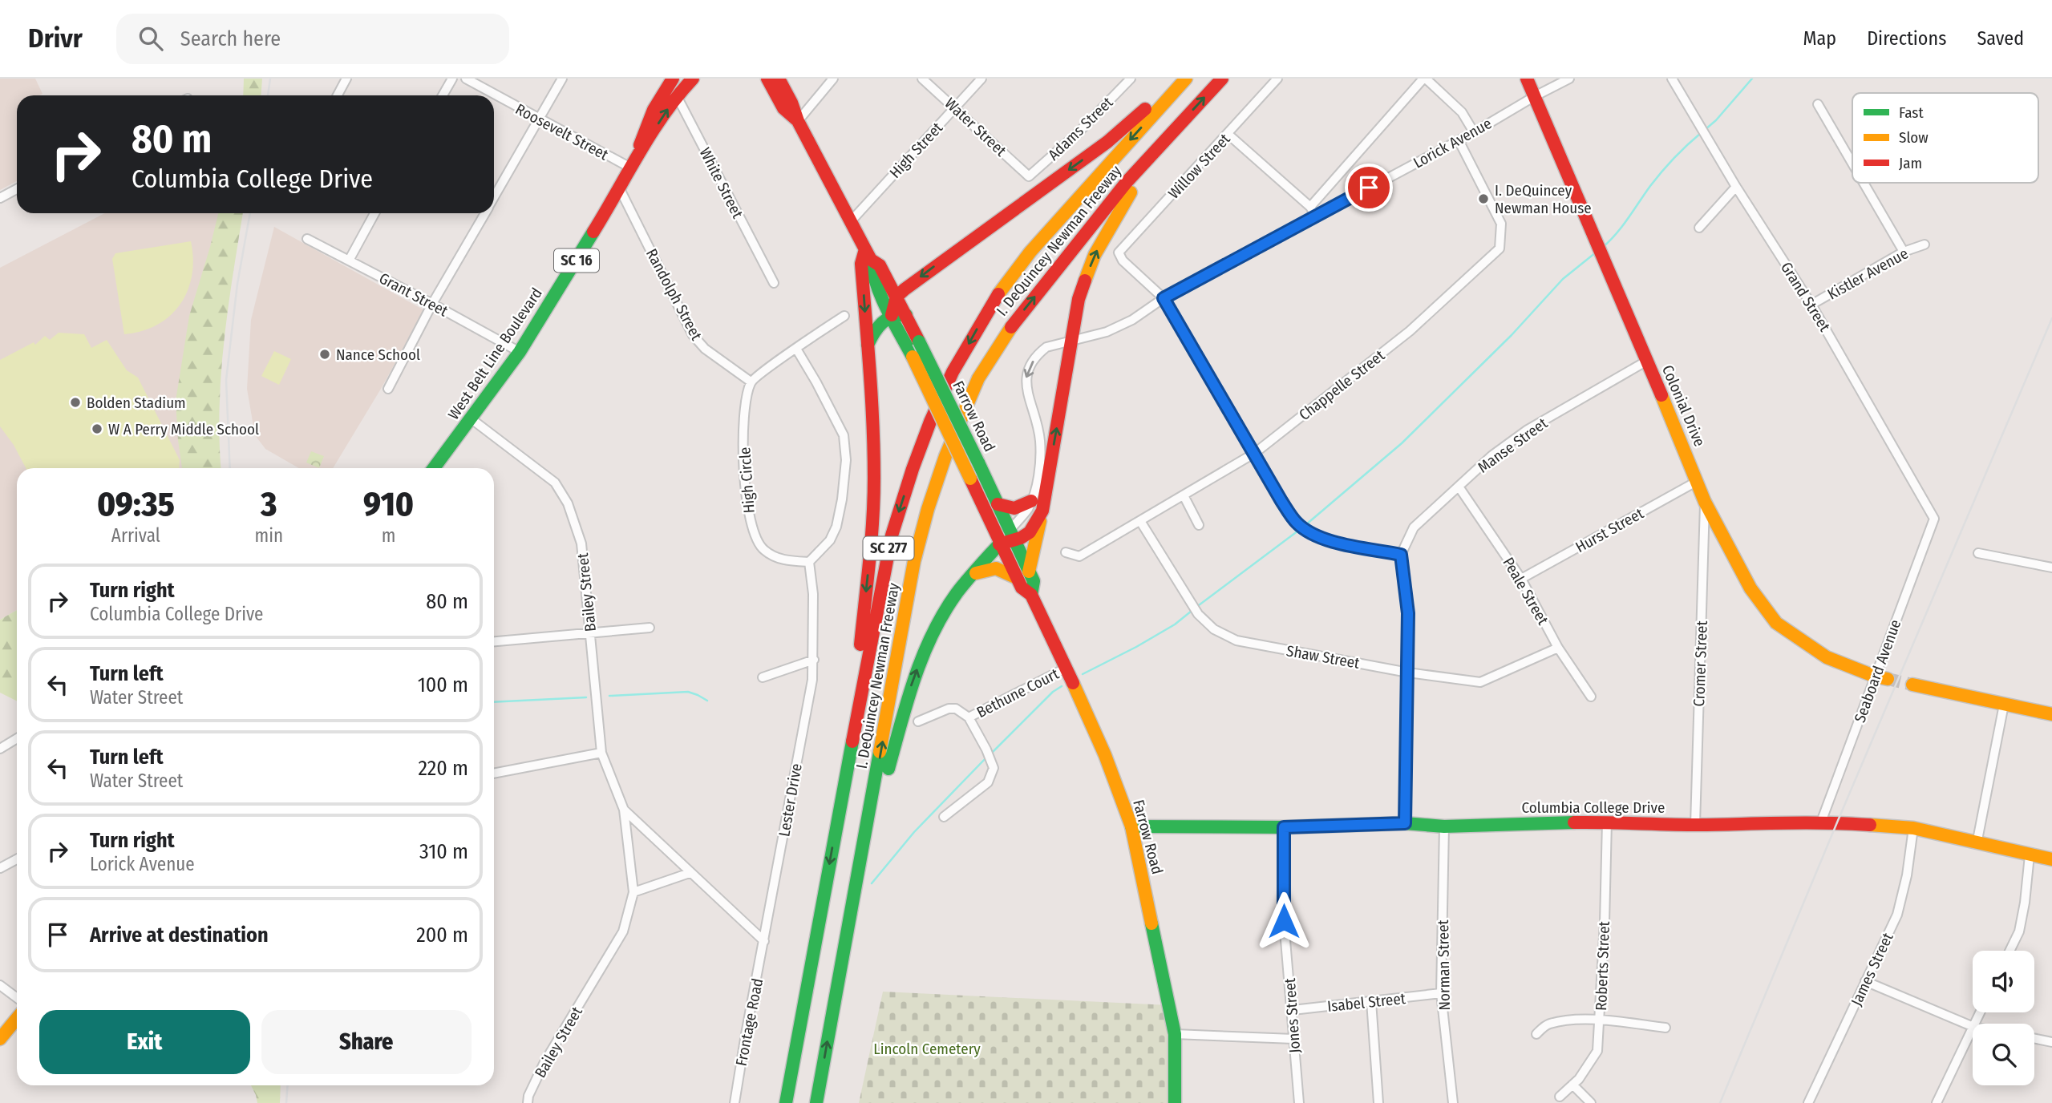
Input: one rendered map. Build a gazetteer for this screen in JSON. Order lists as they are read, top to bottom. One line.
{"streets":{"main road":["I. DeQuincey Newman Freeway","SC 16","West Belt Line Boulevard","Colonial Drive","Farrow Road","SC 277","Columbia College Drive"],"street":["Water Street","Adams Street","Roosevelt Street","Lorick Avenue","High Street","Willow Street","White Street","Kistler Avenue","Grant Street","Randolph Street","Grand Street","Chappelle Street","Manse Street","High Circle","Hurst Street","Peale Street","Bailey Street","Shaw Street","Cromer Street","Seaboard Avenue","Bethune Court","Lester Drive","Norman Street","Roberts Street","James Street","Isabel Street","Jones Street","Frontage Road"]},"crossings":[["Water Street","Adams Street"],["Water Street","High Street"],["Roosevelt Street","SC 16"],["Roosevelt Street","West Belt Line Boulevard"],["Lorick Avenue","Willow Street"],["Lorick Avenue","Chappelle Street"],["Lorick Avenue","Colonial Drive"],["Lorick Avenue","Farrow Road"],["High Street","Farrow Road"],["White Street","SC 16"],["White Street","West Belt Line Boulevard"],["SC 16","West Belt Line Boulevard"],["Kistler Avenue","Grand Street"],["Grant Street","West Belt Line Boulevard"],["Randolph Street","West Belt Line Boulevard"],["Randolph Street","High Circle"],["Grand Street","Seaboard Avenue"],["West Belt Line Boulevard","Bailey Street"],["Chappelle Street","Shaw Street"],["Colonial Drive","Manse Street"],["Colonial Drive","Hurst Street"],["Colonial Drive","Cromer Street"],["Colonial Drive","Seaboard Avenue"],["Farrow Road","Bethune Court"],["Farrow Road","Columbia College Drive"],["Manse Street","Peale Street"],["Hurst Street","Peale Street"],["Peale Street","Shaw Street"],["Bailey Street","Lester Drive"],["Bailey Street","Frontage Road"],["Cromer Street","Columbia College Drive"],["Seaboard Avenue","Columbia College Drive"],["Lester Drive","Frontage Road"],["Columbia College Drive","Norman Street"],["Columbia College Drive","Roberts Street"],["Columbia College Drive","James Street"],["Columbia College Drive","Jones Street"],["Norman Street","Isabel Street"],["Isabel Street","Jones Street"]],"parks":["Lincoln Cemetery"],"places":["I. DeQuincey Newman House","Nance School","Bolden Stadium","W A Perry Middle School"],"legend":["Fast","Slow","Jam"],"page":{"header":"Drivr","search":"Search here","nav":["Map","Directions","Saved"],"turn":["80 m","Columbia College Drive"],"eta":["09:35","Arrival","3","min","910","m"],"list":[{"name":"Turn right","note":"Columbia College Drive","value":"80 m"},{"name":"Turn left","note":"Water Street","value":"100 m"},{"name":"Turn left","note":"Water Street","value":"220 m"},{"name":"Turn right","note":"Lorick Avenue","value":"310 m"},{"name":"Arrive at destination","value":"200 m"}],"buttons":["Exit","Share"]}}
